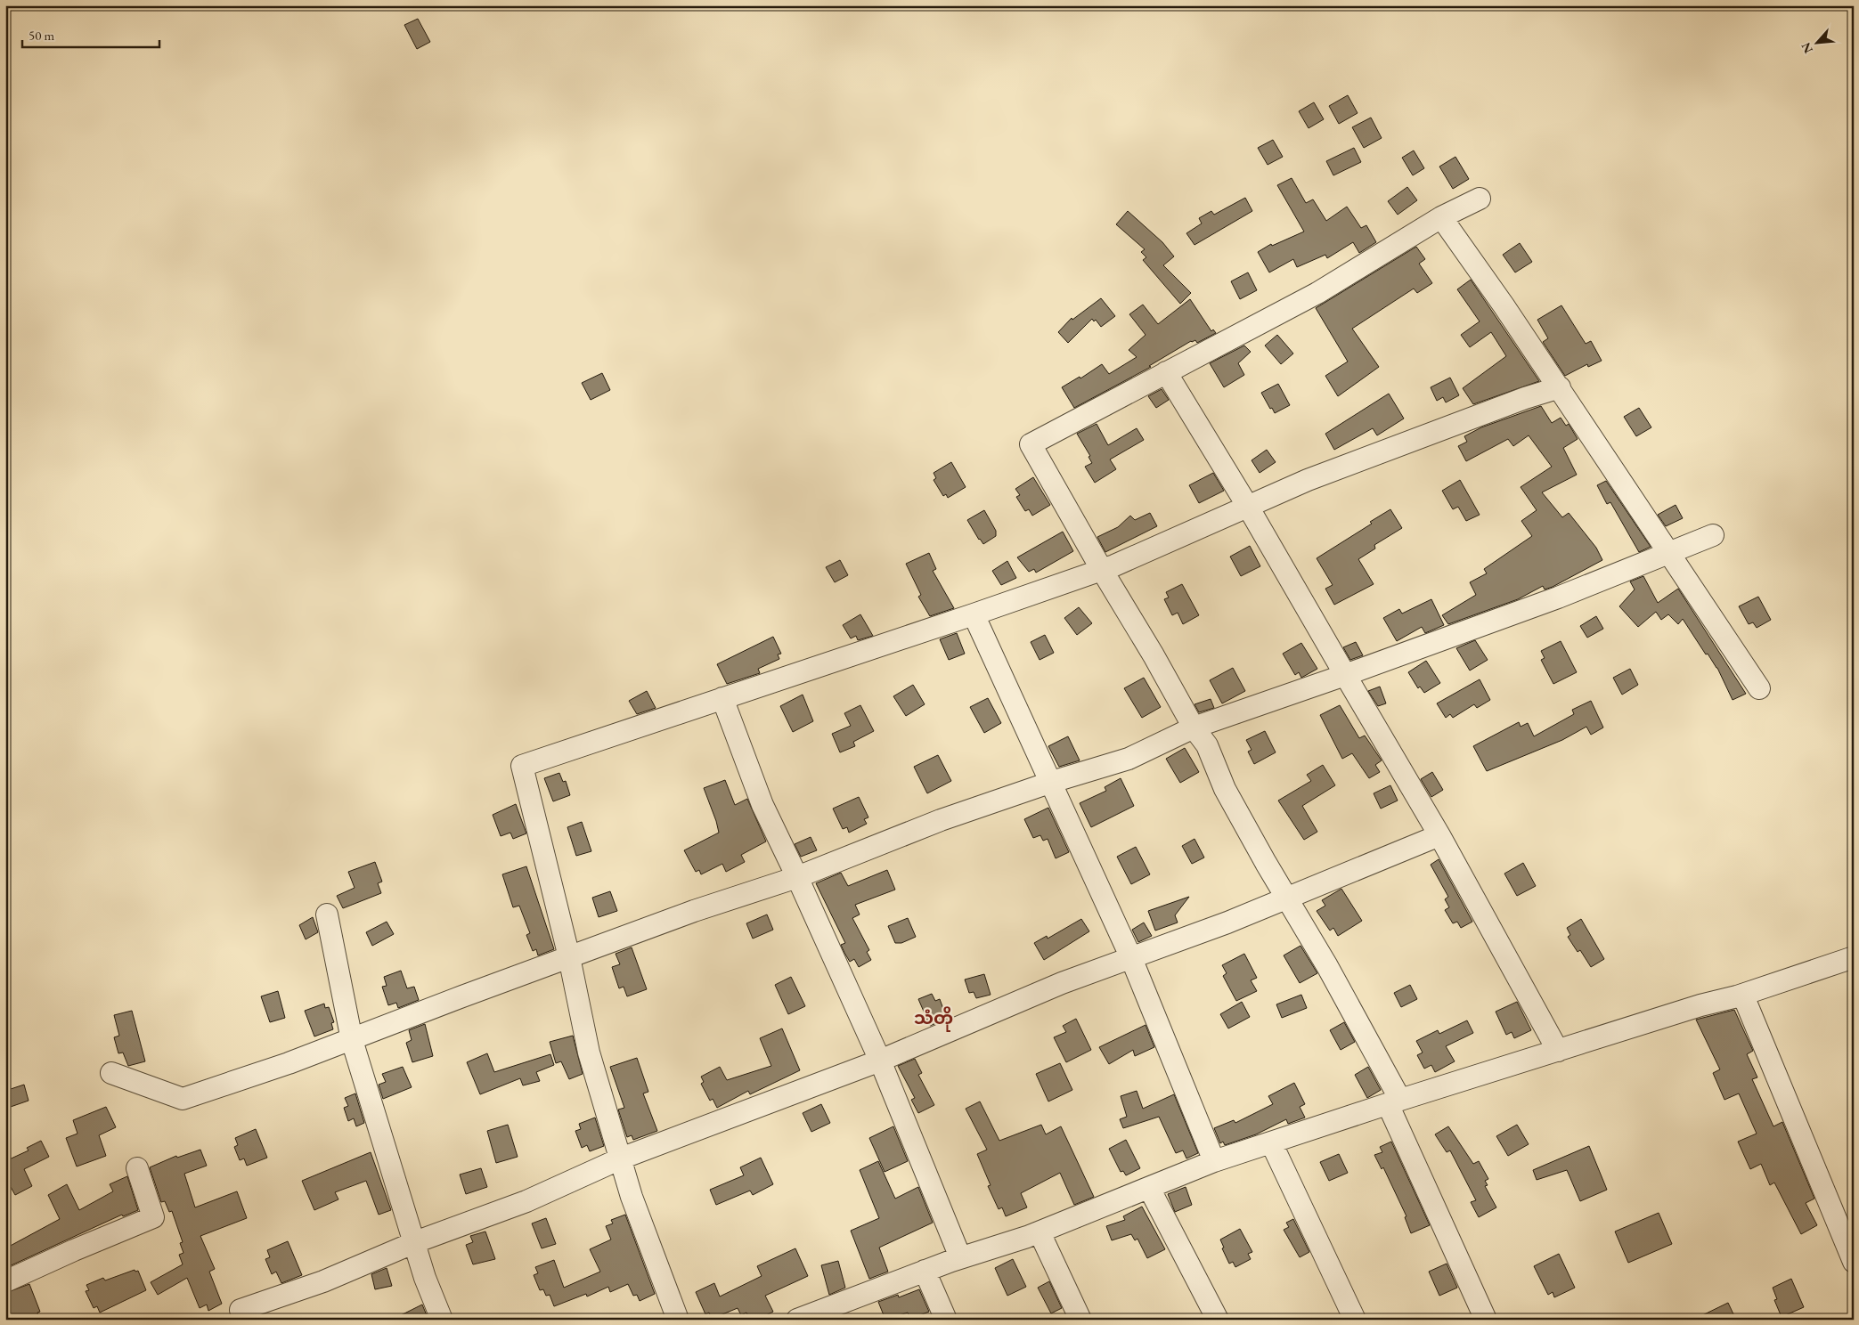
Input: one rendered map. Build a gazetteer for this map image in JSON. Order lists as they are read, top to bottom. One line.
{"districts":["သံတို"],"scale_bar":"50 m","north":"bottom left"}
